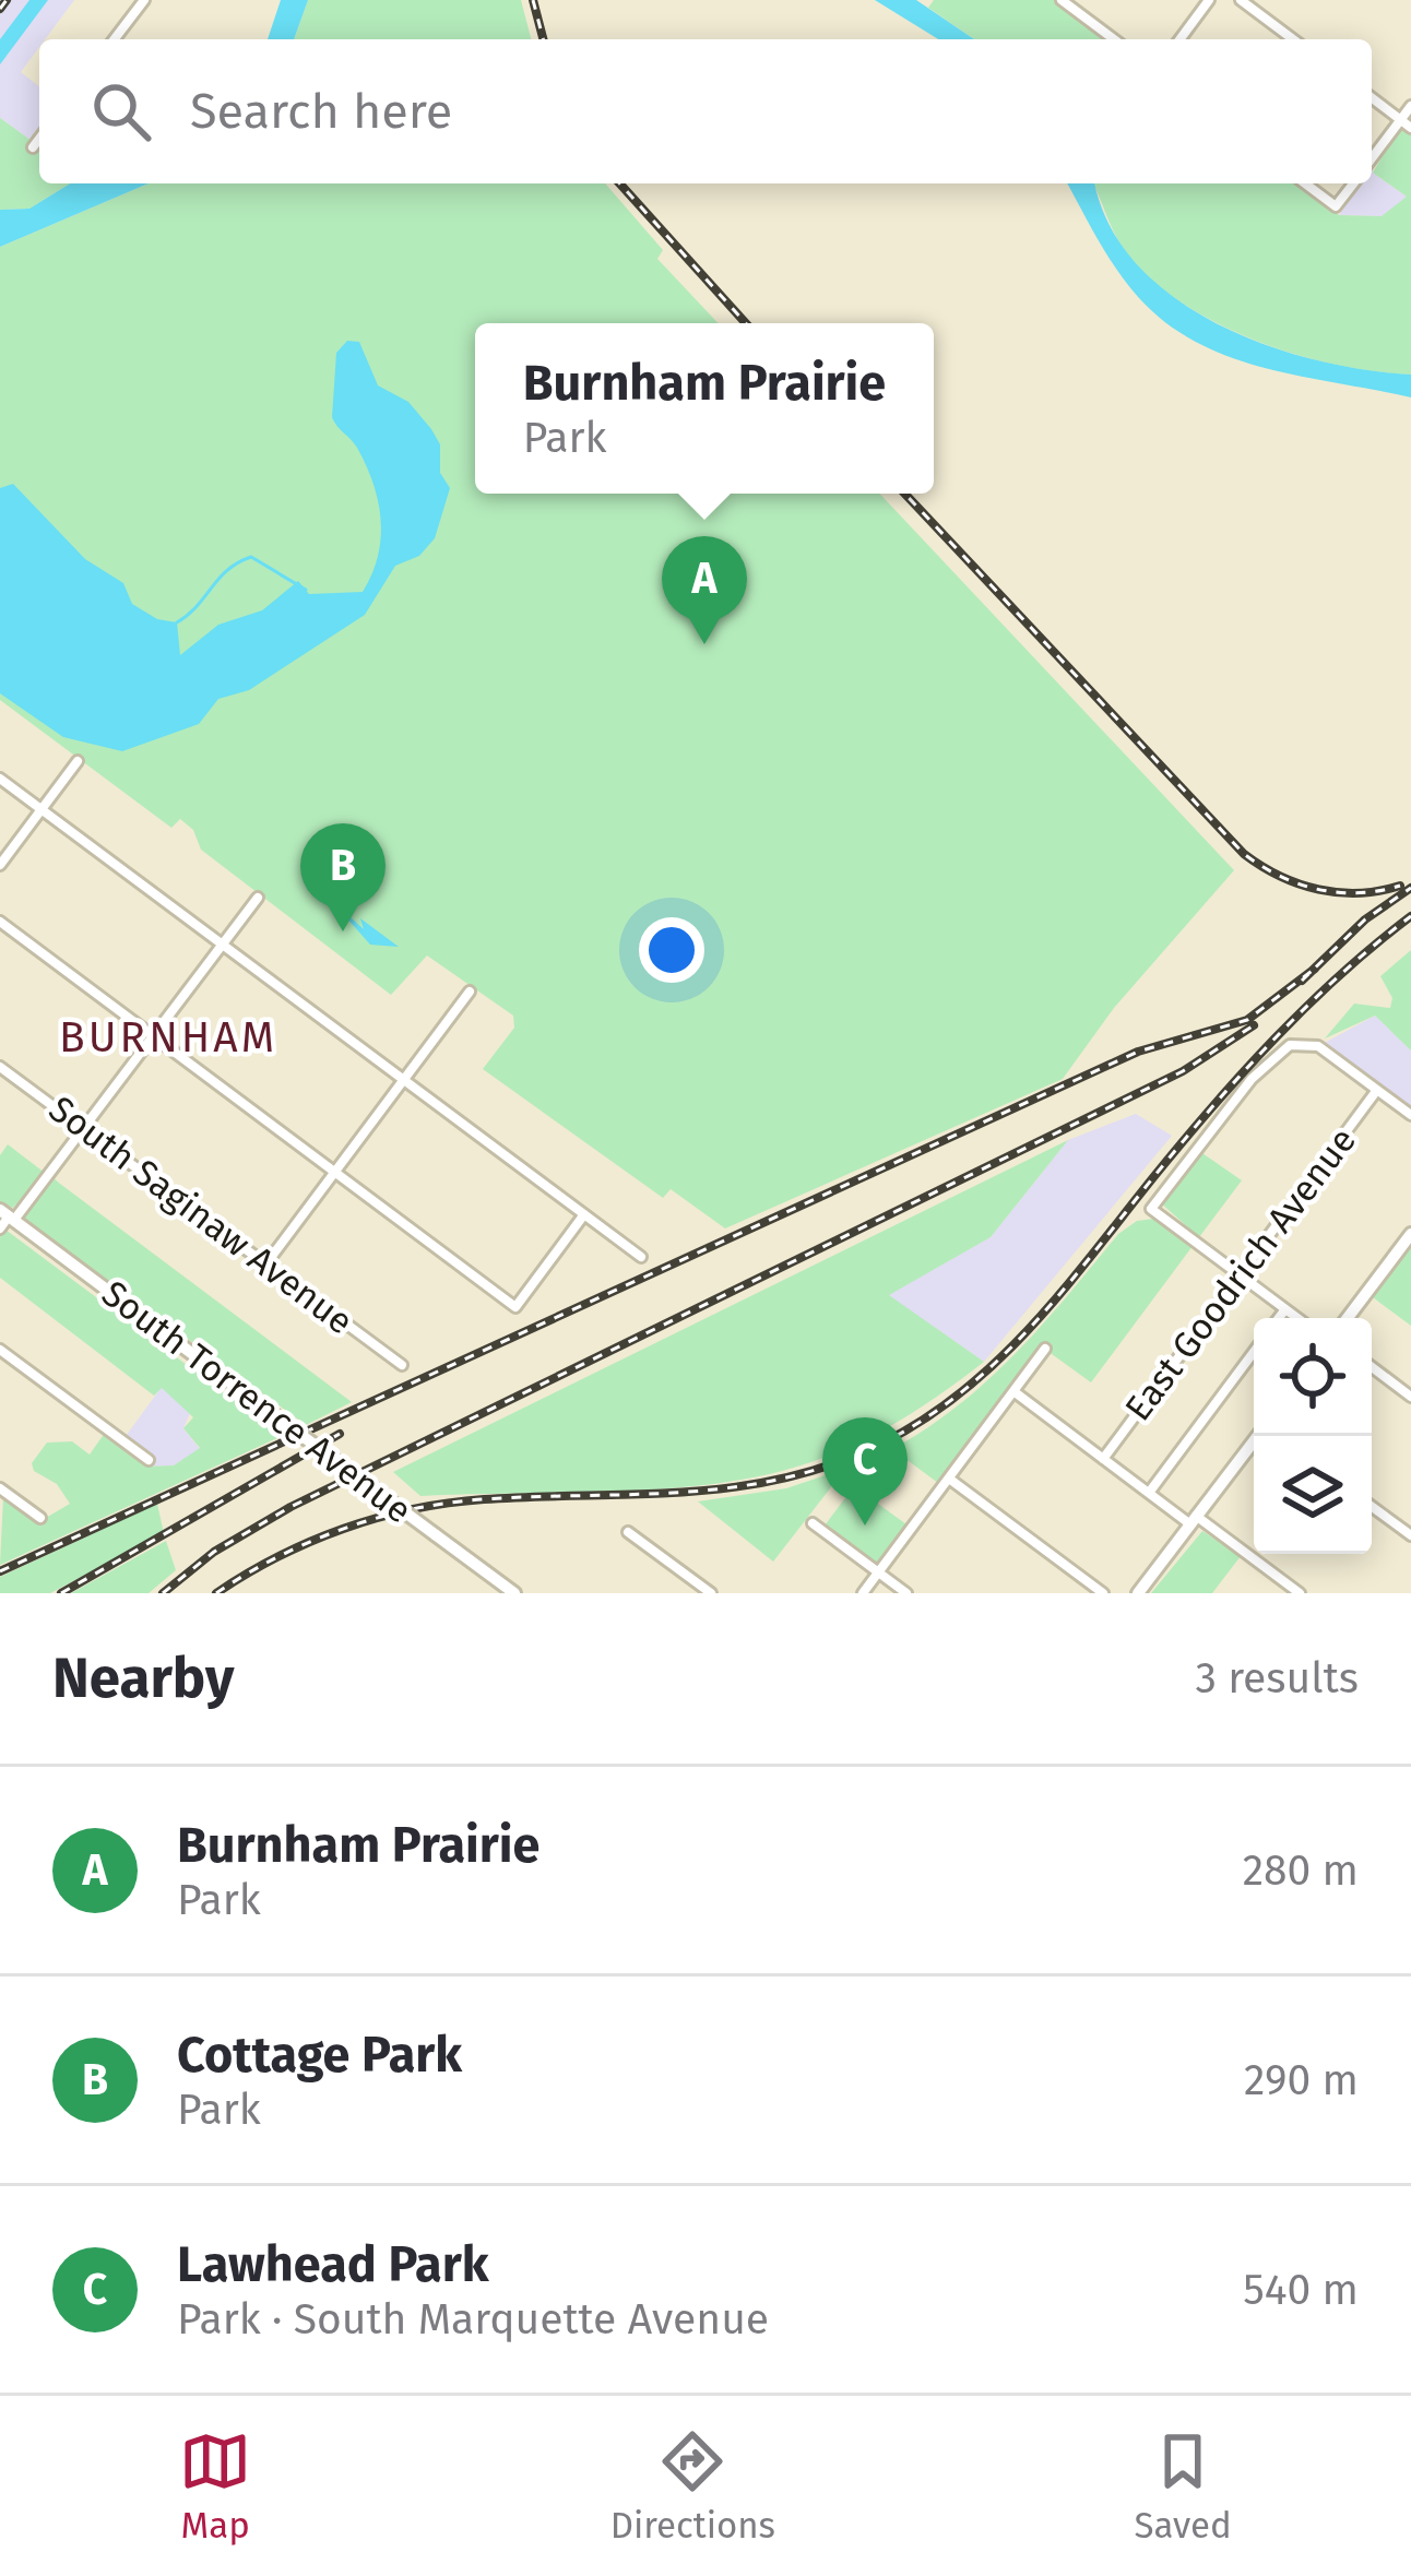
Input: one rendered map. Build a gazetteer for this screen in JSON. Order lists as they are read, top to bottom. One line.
{"streets":{"main road":["South Torrence Avenue"],"street":["South Saginaw Avenue","East Goodrich Avenue"]},"districts":["BURNHAM"],"page":{"search":"Search here","popup":["Burnham Prairie","Park"],"pins":["A","B","C"],"heading":["Nearby","3 results"],"list":[{"mark":"A","name":"Burnham Prairie","note":"Park","value":"280 m"},{"mark":"B","name":"Cottage Park","note":"Park","value":"290 m"},{"mark":"C","name":"Lawhead Park","note":"Park · South Marquette Avenue","value":"540 m"}],"nav":["Map","Directions","Saved"]}}
